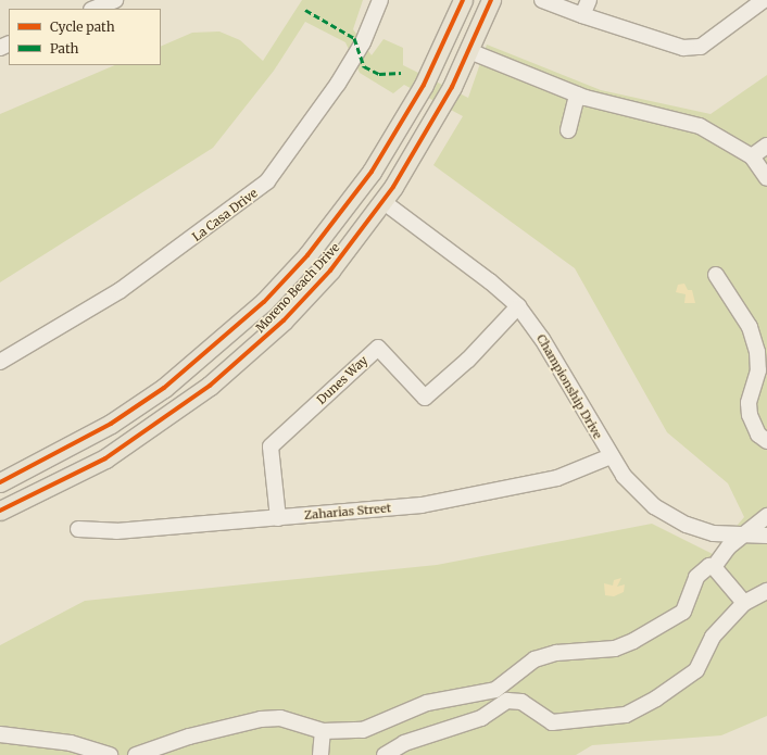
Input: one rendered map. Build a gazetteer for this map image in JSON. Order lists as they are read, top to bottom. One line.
{"streets":{"main road":["Moreno Beach Drive"],"street":["La Casa Drive","Dunes Way","Championship Drive","Zaharias Street"]},"crossings":[["Moreno Beach Drive","Championship Drive"],["Dunes Way","Championship Drive"],["Dunes Way","Zaharias Street"],["Championship Drive","Zaharias Street"]],"legend":["Cycle path","Path"]}
